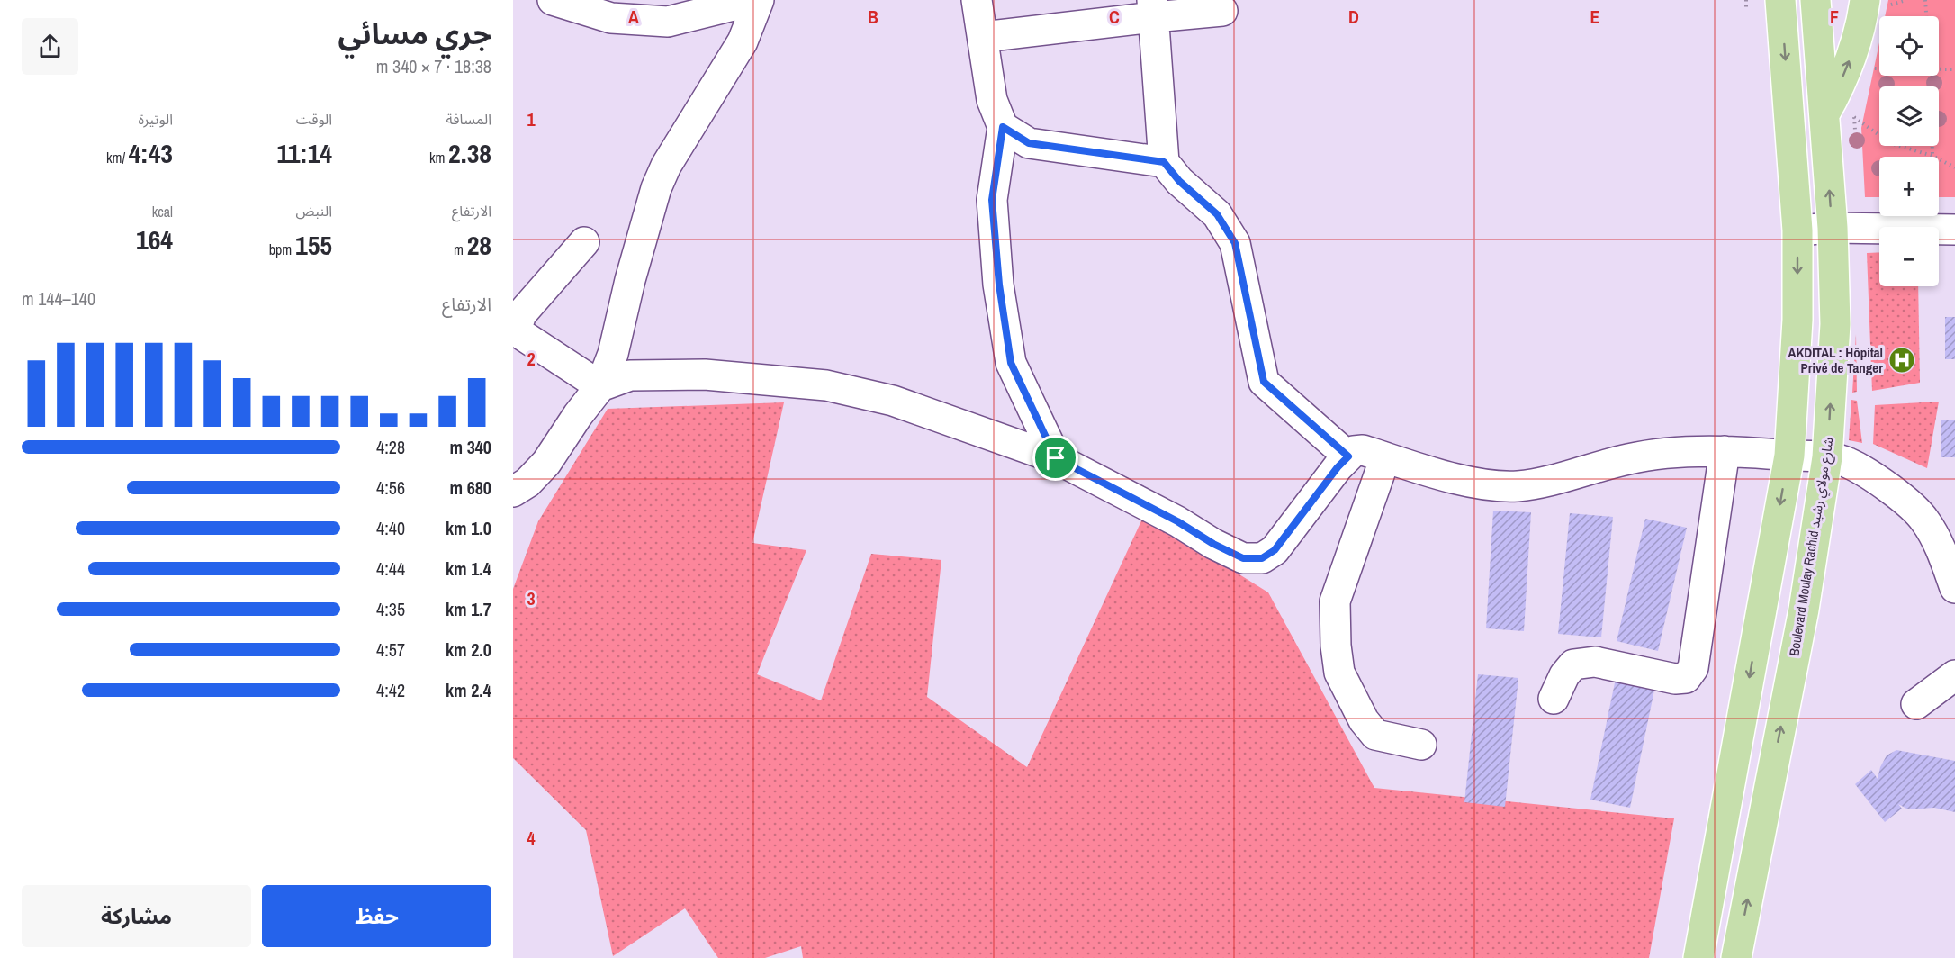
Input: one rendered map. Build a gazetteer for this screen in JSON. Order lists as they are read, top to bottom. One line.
{"streets":{"main road":["Boulevard Moulay Rachid شارع مولاي رشيد"]},"places":{"hospital":["AKDITAL : Hôpital Privé de Tanger"]},"page":{"heading":["جري مسائي","18:38 · 7 × 340 m"],"map_buttons":["+","−"],"stats":[["المسافة","2.38 km"],["الوقت","11:14"],["الوتيرة","4:43 /km"],["الارتفاع","28 m"],["النبض","155 bpm"],["kcal","164"]],"chart":["الارتفاع","140–144 m"],"list":[{"name":"340 m","note":"4:28"},{"name":"680 m","note":"4:56"},{"name":"1.0 km","note":"4:40"},{"name":"1.4 km","note":"4:44"},{"name":"1.7 km","note":"4:35"},{"name":"2.0 km","note":"4:57"},{"name":"2.4 km","note":"4:42"}],"buttons":["حفظ","مشاركة"]},"grid":{"columns":["A","B","C","D","E","F"],"rows":["1","2","3","4"]}}
